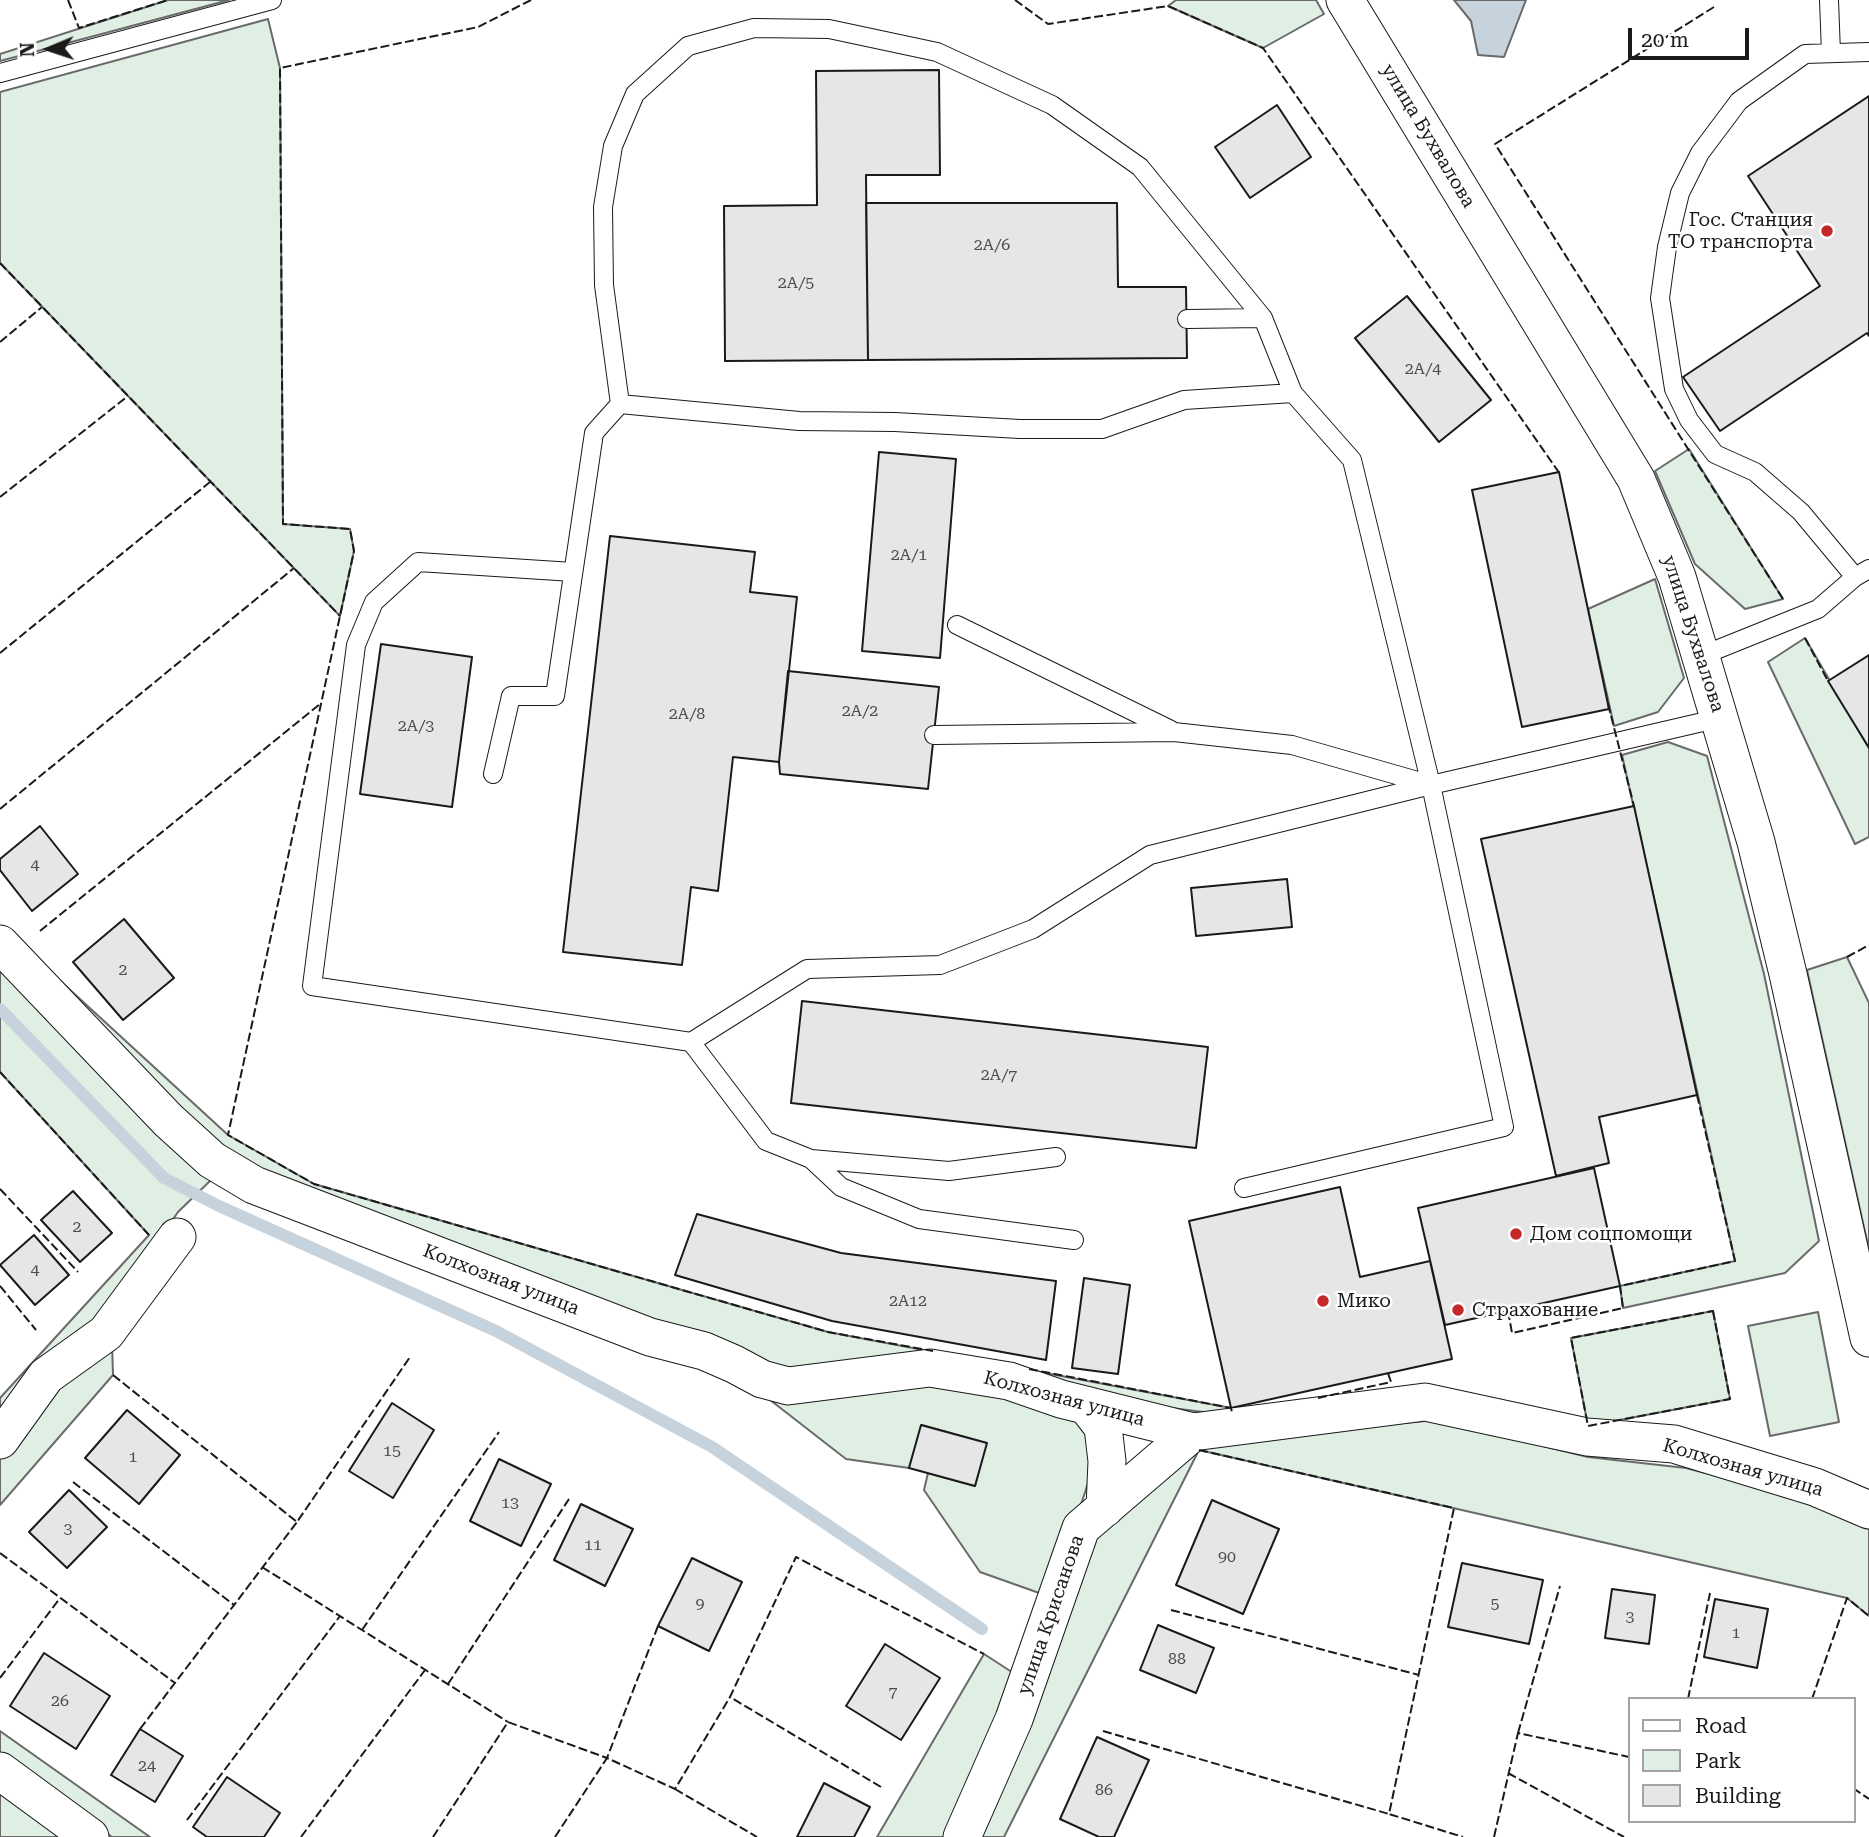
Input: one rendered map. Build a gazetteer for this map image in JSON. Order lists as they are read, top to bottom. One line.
{"streets":{"street":["улица Бухвалова","Колхозная улица","улица Крисанова"]},"crossings":[["Колхозная улица","улица Крисанова"]],"places":["Гос. Станция ТО транспорта","Дом соцпомощи","Мико","Страхование"],"house_numbers":["2А/6","2А/5","2А/4","2А/1","2А/2","2А/8","2А/3","4","2","2А/7","2","4","2А12","15","1","13","3","11","90","9","5","3","1","88","7","26","24","86"],"legend":["Road","Park","Building"],"scale_bar":"20 m","north":"left"}
